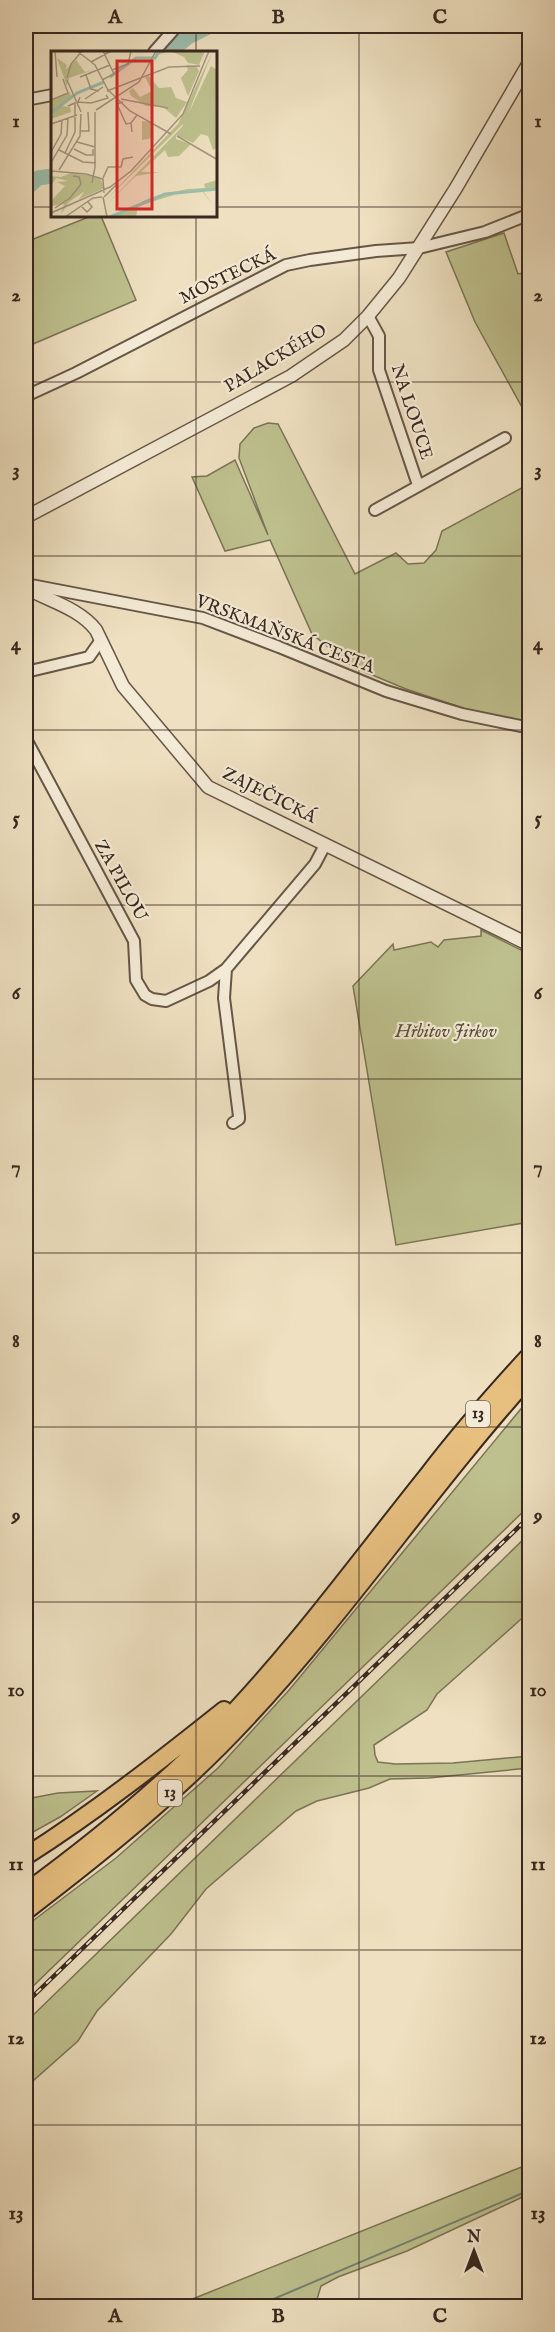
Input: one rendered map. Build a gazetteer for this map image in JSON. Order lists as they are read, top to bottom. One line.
{"streets":{"highway":["13"],"street":["MOSTECKÁ","PALACKÉHO","NA LOUCE","VRSKMAŇSKÁ CESTA","ZAJEČICKÁ","ZA PILOU"]},"crossings":[["MOSTECKÁ","PALACKÉHO"],["PALACKÉHO","NA LOUCE"],["VRSKMAŇSKÁ CESTA","ZAJEČICKÁ"],["ZAJEČICKÁ","ZA PILOU"]],"parks":["Hřbitov Jirkov"],"north":"top","grid":{"columns":["A","B","C"],"rows":["1","2","3","4","5","6","7","8","9","10","11","12","13"]}}
